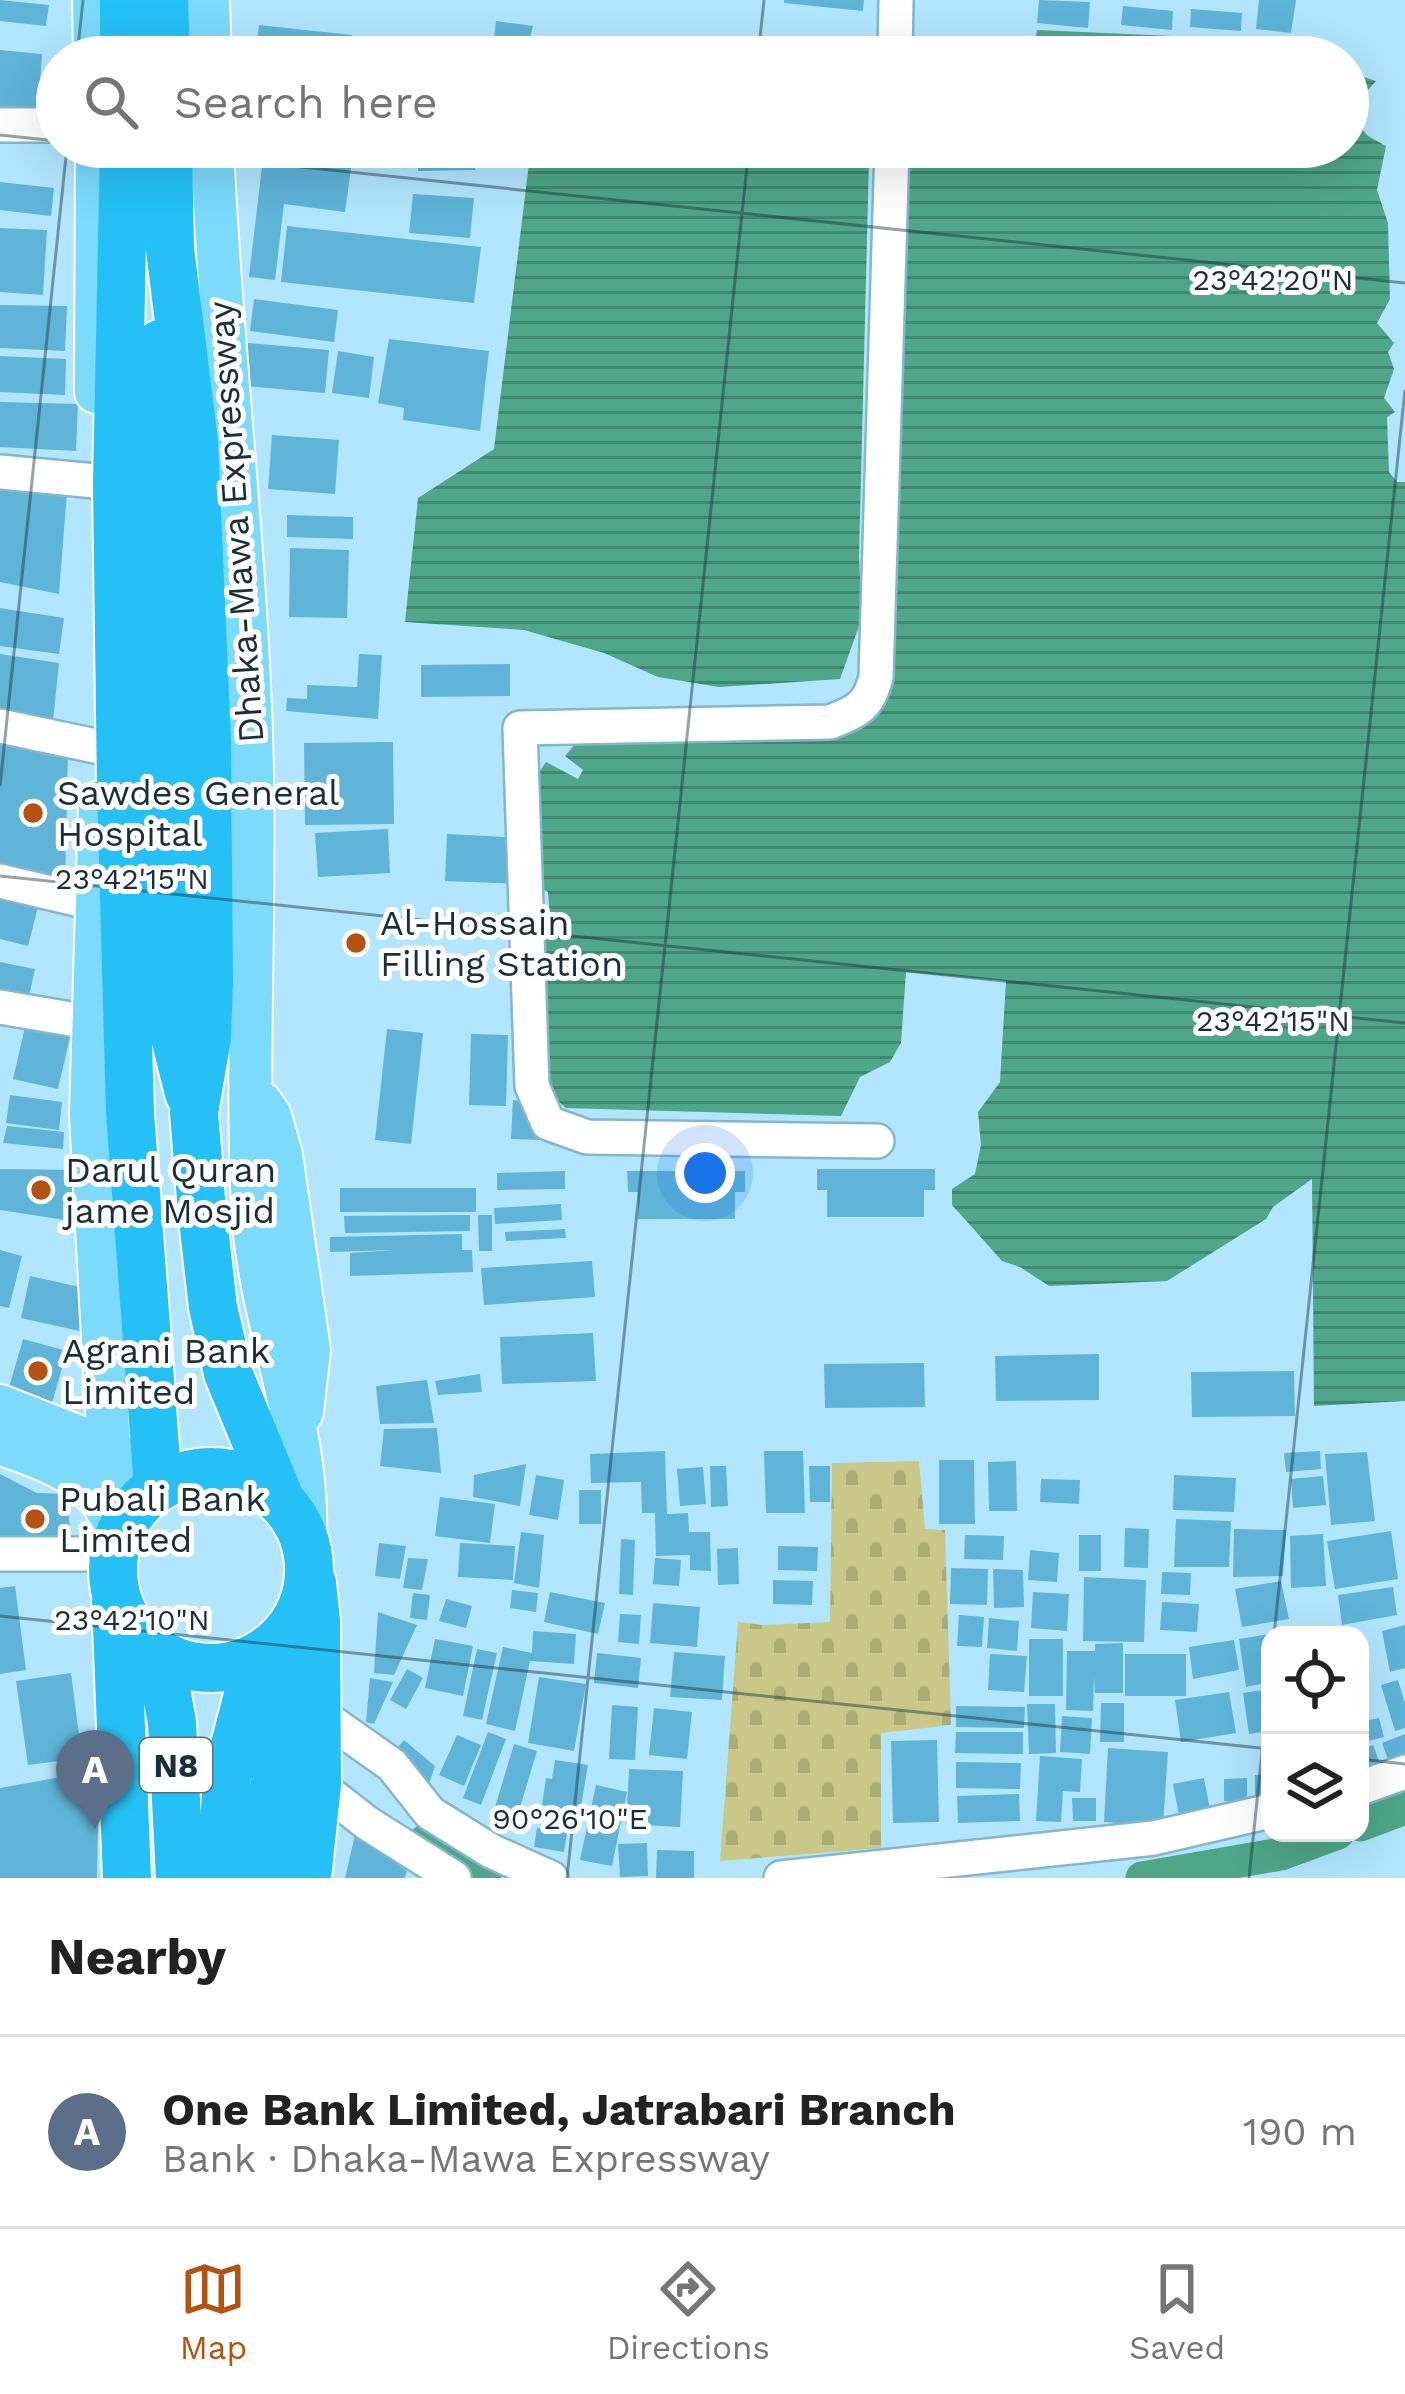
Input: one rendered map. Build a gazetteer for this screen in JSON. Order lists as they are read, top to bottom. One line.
{"streets":{"highway":["Dhaka-Mawa Expressway","N8"]},"crossings":[["Dhaka-Mawa Expressway","N8"]],"places":["Sawdes General Hospital","Al-Hossain Filling Station","Darul Quran jame Mosjid","Agrani Bank Limited","Pubali Bank Limited"],"page":{"search":"Search here","pins":"A","heading":"Nearby","list":[{"mark":"A","name":"One Bank Limited, Jatrabari Branch","note":"Bank · Dhaka-Mawa Expressway","value":"190 m"}],"nav":["Map","Directions","Saved"]},"coordinates":["23°42'20\"N","23°42'15\"N","23°42'10\"N","90°26'10\"E"]}
